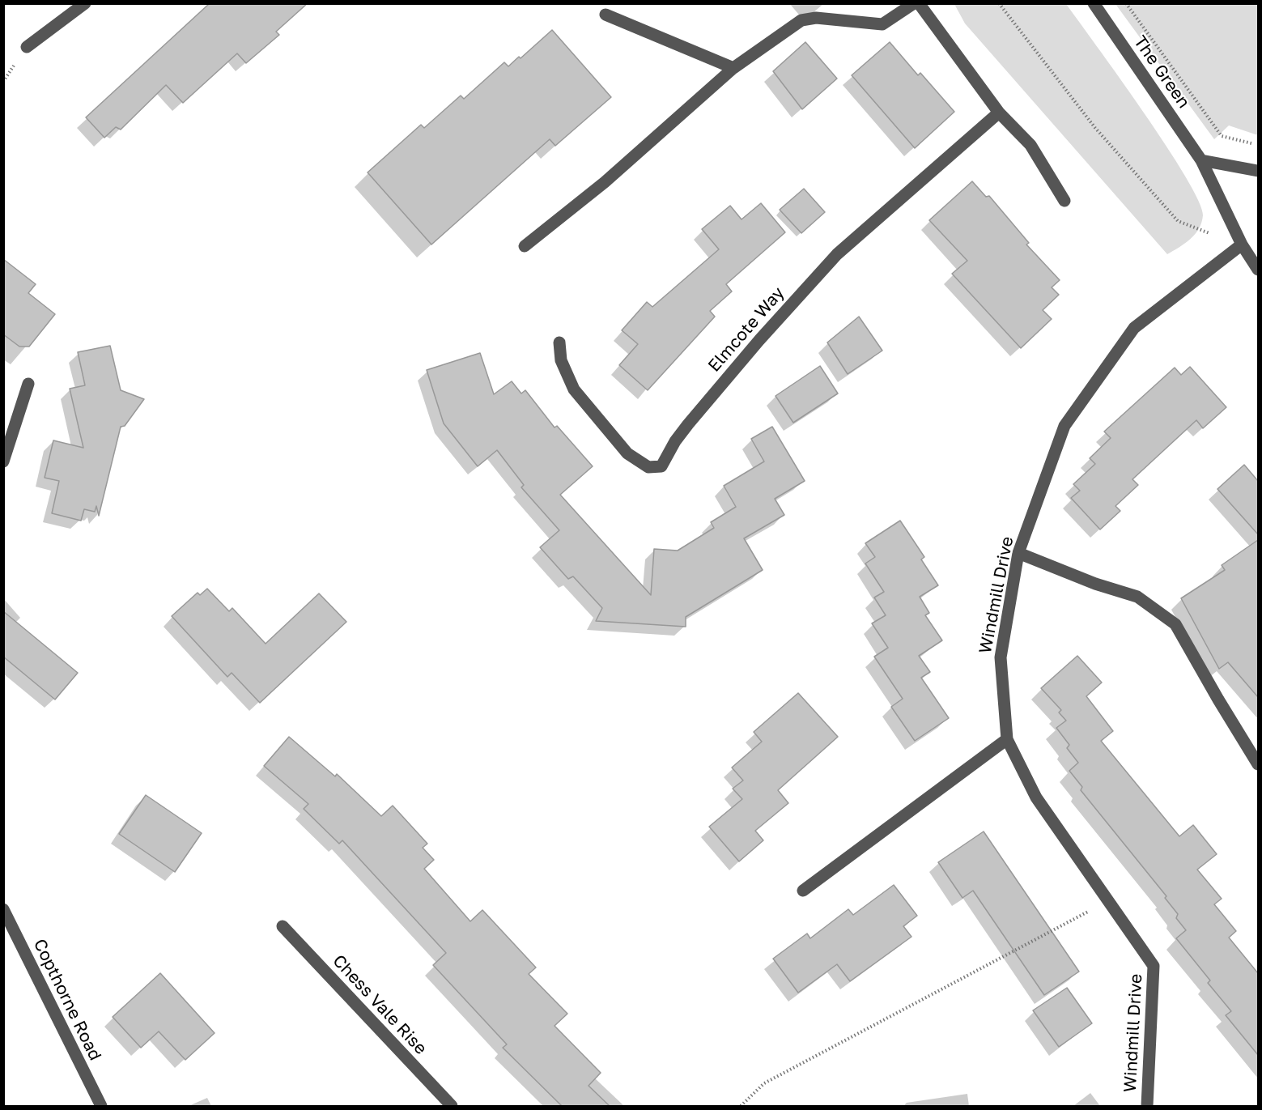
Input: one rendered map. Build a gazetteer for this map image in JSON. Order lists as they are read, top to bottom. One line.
{"streets":{"street":["The Green","Elmcote Way","Windmill Drive","Copthorne Road","Chess Vale Rise"]},"crossings":[["The Green","Windmill Drive"]]}
